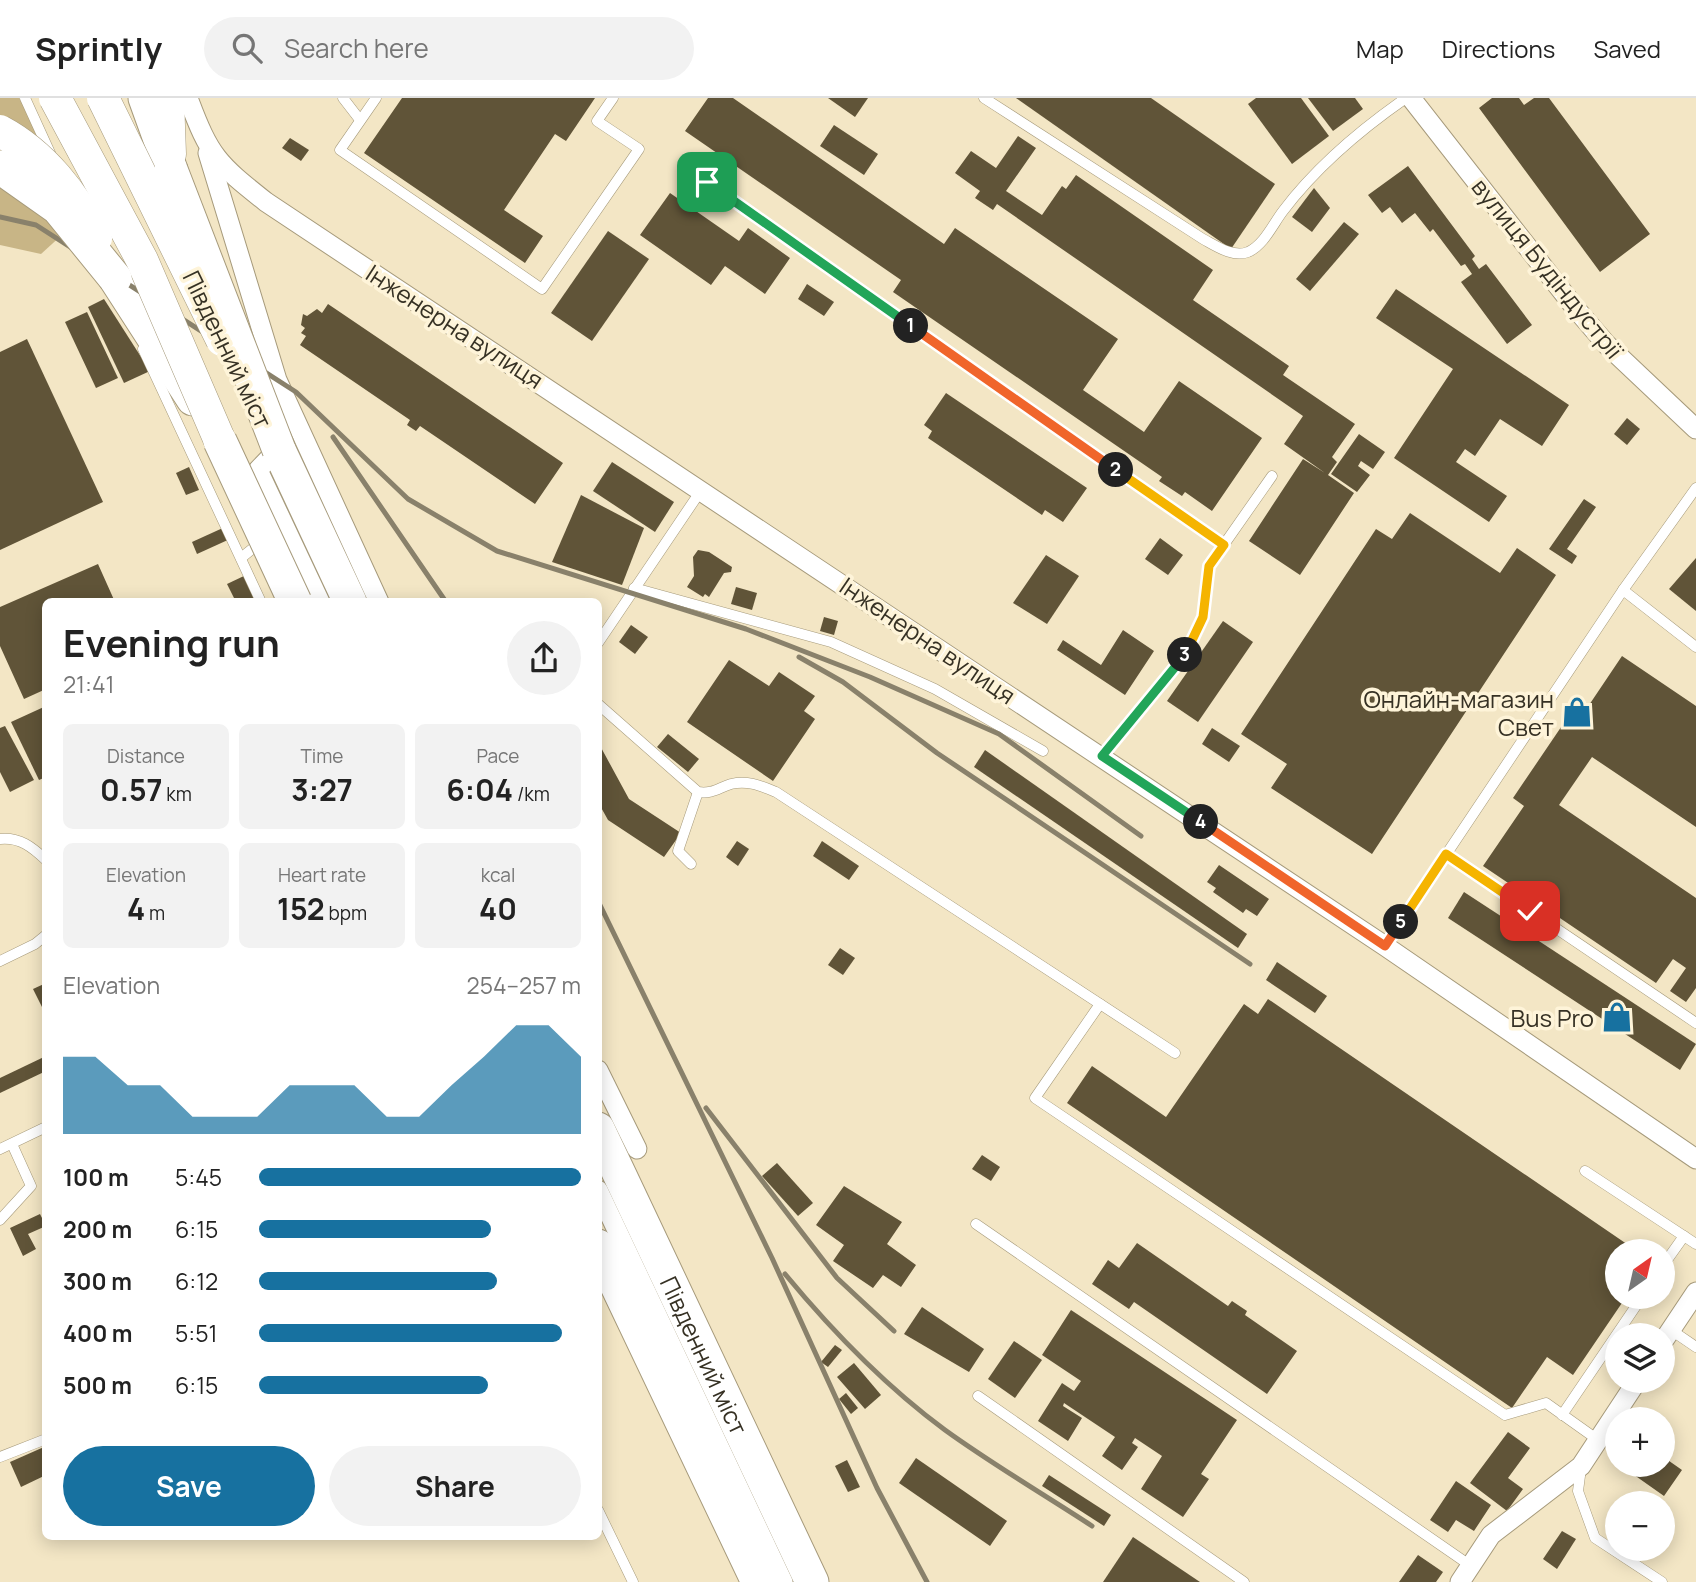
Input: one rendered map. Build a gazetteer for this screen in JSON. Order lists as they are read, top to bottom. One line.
{"streets":{"highway":["Південний міст"],"street":["вулиця Будіндустрії","Інженерна вулиця"]},"places":{"shop":["Онлайн-магазин Свет","Bus Pro"]},"north":"top right","page":{"header":"Sprintly","search":"Search here","nav":["Map","Directions","Saved"],"pins":["1","2","3","4","5"],"heading":["Evening run","21:41"],"stats":[["Distance","0.57 km"],["Time","3:27"],["Pace","6:04 /km"],["Elevation","4 m"],["Heart rate","152 bpm"],["kcal","40"]],"chart":["Elevation","254–257 m"],"list":[{"name":"100 m","note":"5:45"},{"name":"200 m","note":"6:15"},{"name":"300 m","note":"6:12"},{"name":"400 m","note":"5:51"},{"name":"500 m","note":"6:15"}],"map_buttons":["+","−"],"buttons":["Save","Share"]}}
